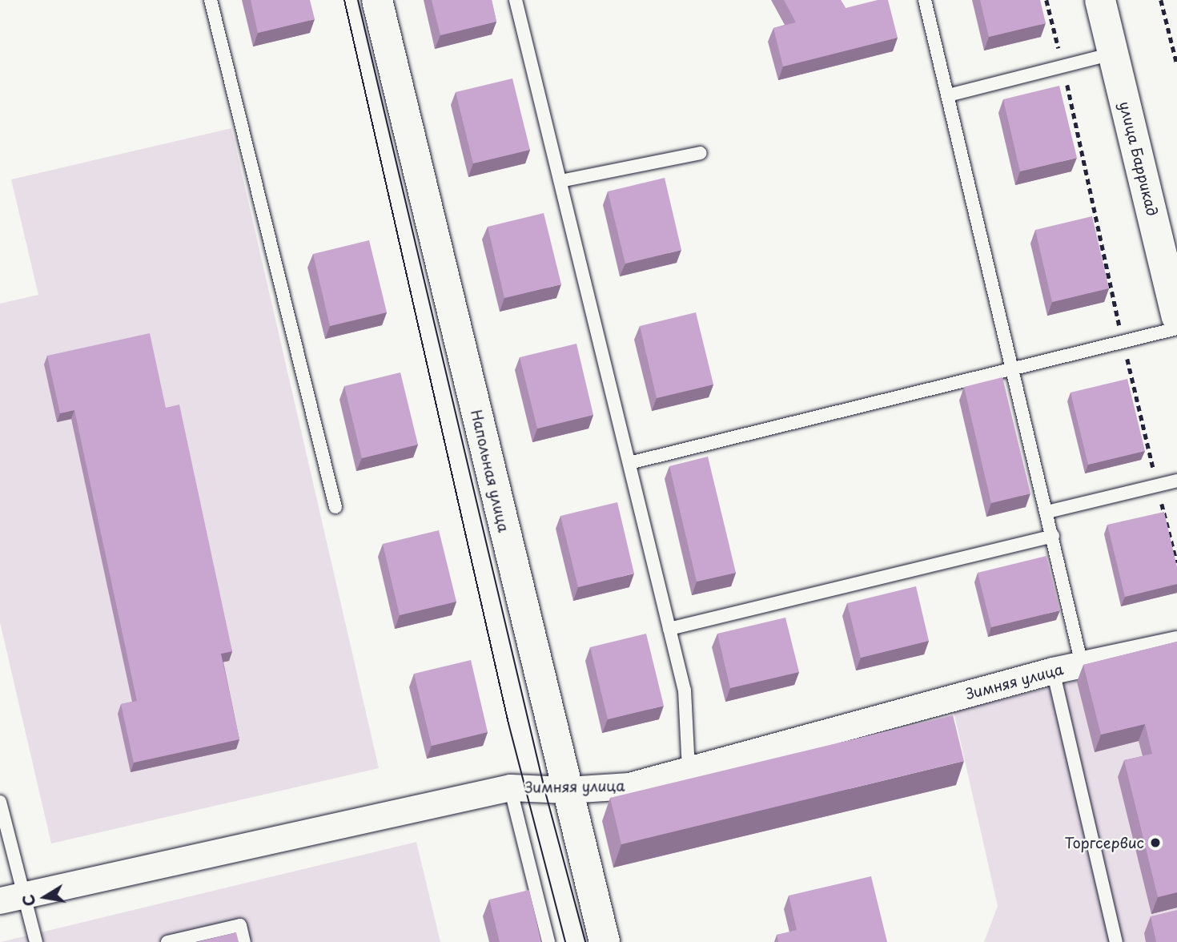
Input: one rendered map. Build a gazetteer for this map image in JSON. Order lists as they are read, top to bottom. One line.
{"streets":{"street":["улица Баррикад","Напольная улица","Зимняя улица"]},"crossings":[["Напольная улица","Зимняя улица"]],"places":["Торгсервис"],"north":"left"}
